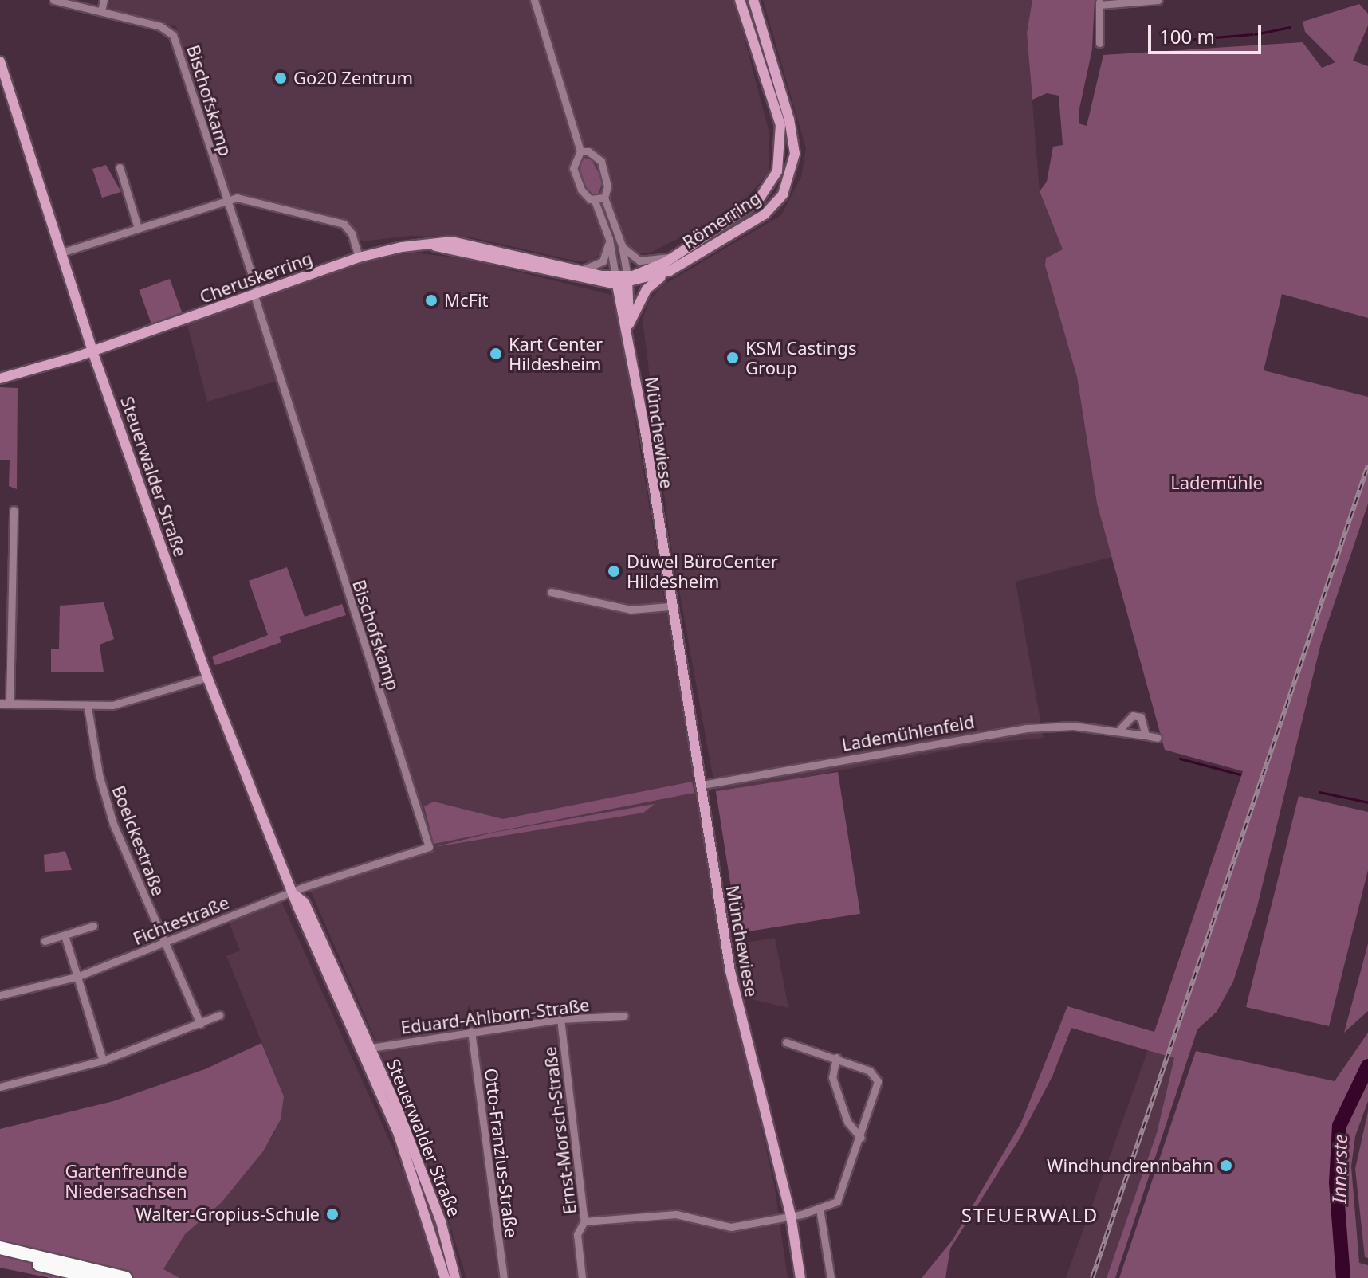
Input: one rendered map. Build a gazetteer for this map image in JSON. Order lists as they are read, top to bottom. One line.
{"streets":{"street":["Bischofskamp","Römerring","Cheruskerring","Münchewiese","Steuerwalder Straße","Lademühlenfeld","Boelckestraße","Fichtestraße","Eduard-Ahlborn-Straße","Ernst-Morsch-Straße","Otto-Franzius-Straße"]},"crossings":[["Bischofskamp","Cheruskerring"],["Bischofskamp","Steuerwalder Straße"],["Bischofskamp","Fichtestraße"],["Römerring","Cheruskerring"],["Römerring","Münchewiese"],["Cheruskerring","Münchewiese"],["Cheruskerring","Steuerwalder Straße"],["Münchewiese","Lademühlenfeld"],["Münchewiese","Ernst-Morsch-Straße"],["Steuerwalder Straße","Fichtestraße"],["Steuerwalder Straße","Eduard-Ahlborn-Straße"],["Boelckestraße","Fichtestraße"],["Eduard-Ahlborn-Straße","Ernst-Morsch-Straße"],["Eduard-Ahlborn-Straße","Otto-Franzius-Straße"]],"districts":["STEUERWALD"],"water":["Innerste"],"parks":["Lademühle","Gartenfreunde Niedersachsen"],"places":["Go20 Zentrum","McFit","Kart Center Hildesheim","KSM Castings Group","Düwel BüroCenter Hildesheim","Windhundrennbahn","Walter-Gropius-Schule"],"scale_bar":"100 m"}
